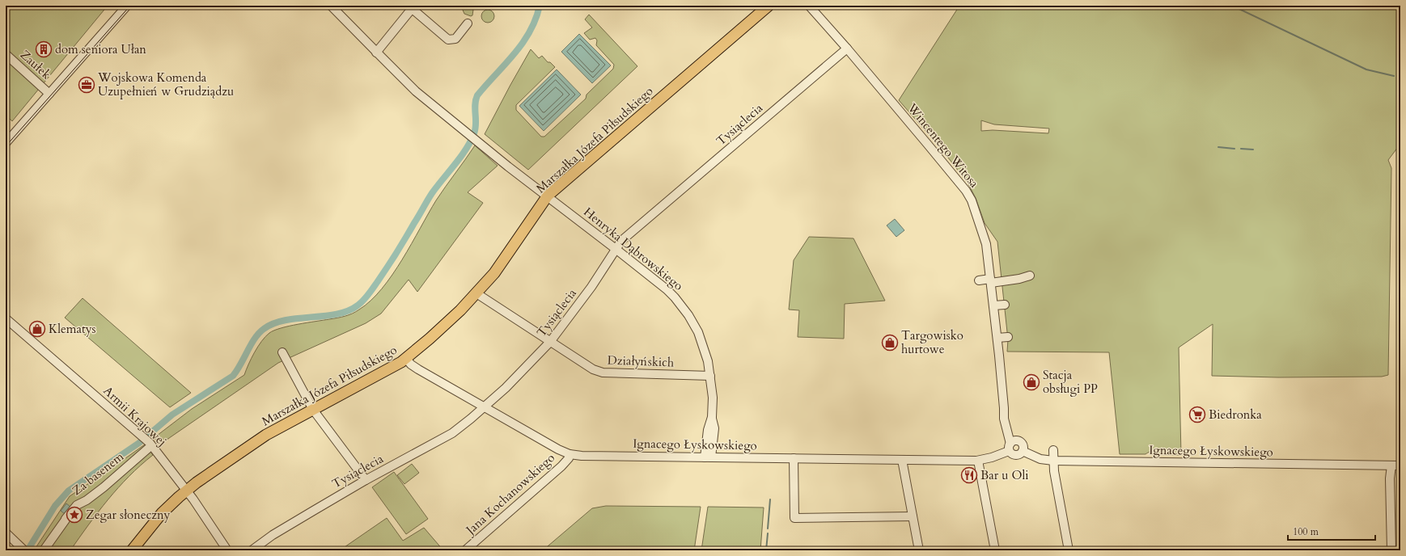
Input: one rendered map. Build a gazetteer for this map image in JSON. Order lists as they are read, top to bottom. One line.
{"streets":{"main road":["Marszałka Józefa Piłsudskiego"],"street":["Zaułek","Tysiąclecia","Wincentego Witosa","Henryka Dąbrowskiego","Działyńskich","Armii Krajowej","Ignacego Łyskowskiego","Za basenem","Jana Kochanowskiego"]},"crossings":[["Tysiąclecia","Wincentego Witosa"],["Tysiąclecia","Henryka Dąbrowskiego"],["Tysiąclecia","Działyńskich"],["Tysiąclecia","Ignacego Łyskowskiego"],["Marszałka Józefa Piłsudskiego","Henryka Dąbrowskiego"],["Marszałka Józefa Piłsudskiego","Działyńskich"],["Marszałka Józefa Piłsudskiego","Armii Krajowej"],["Marszałka Józefa Piłsudskiego","Ignacego Łyskowskiego"],["Wincentego Witosa","Ignacego Łyskowskiego"],["Henryka Dąbrowskiego","Działyńskich"],["Henryka Dąbrowskiego","Ignacego Łyskowskiego"],["Armii Krajowej","Za basenem"],["Ignacego Łyskowskiego","Jana Kochanowskiego"]],"places":{"building":["dom seniora Ułan"],"office":["Wojskowa Komenda Uzupełnień w Grudziądzu"],"shop":["Klematys","Targowisko hurtowe","Stacja obsługi PP"],"supermarket":["Biedronka"],"restaurant":["Bar u Oli"],"place":["Zegar słoneczny"]},"scale_bar":"100 m"}
